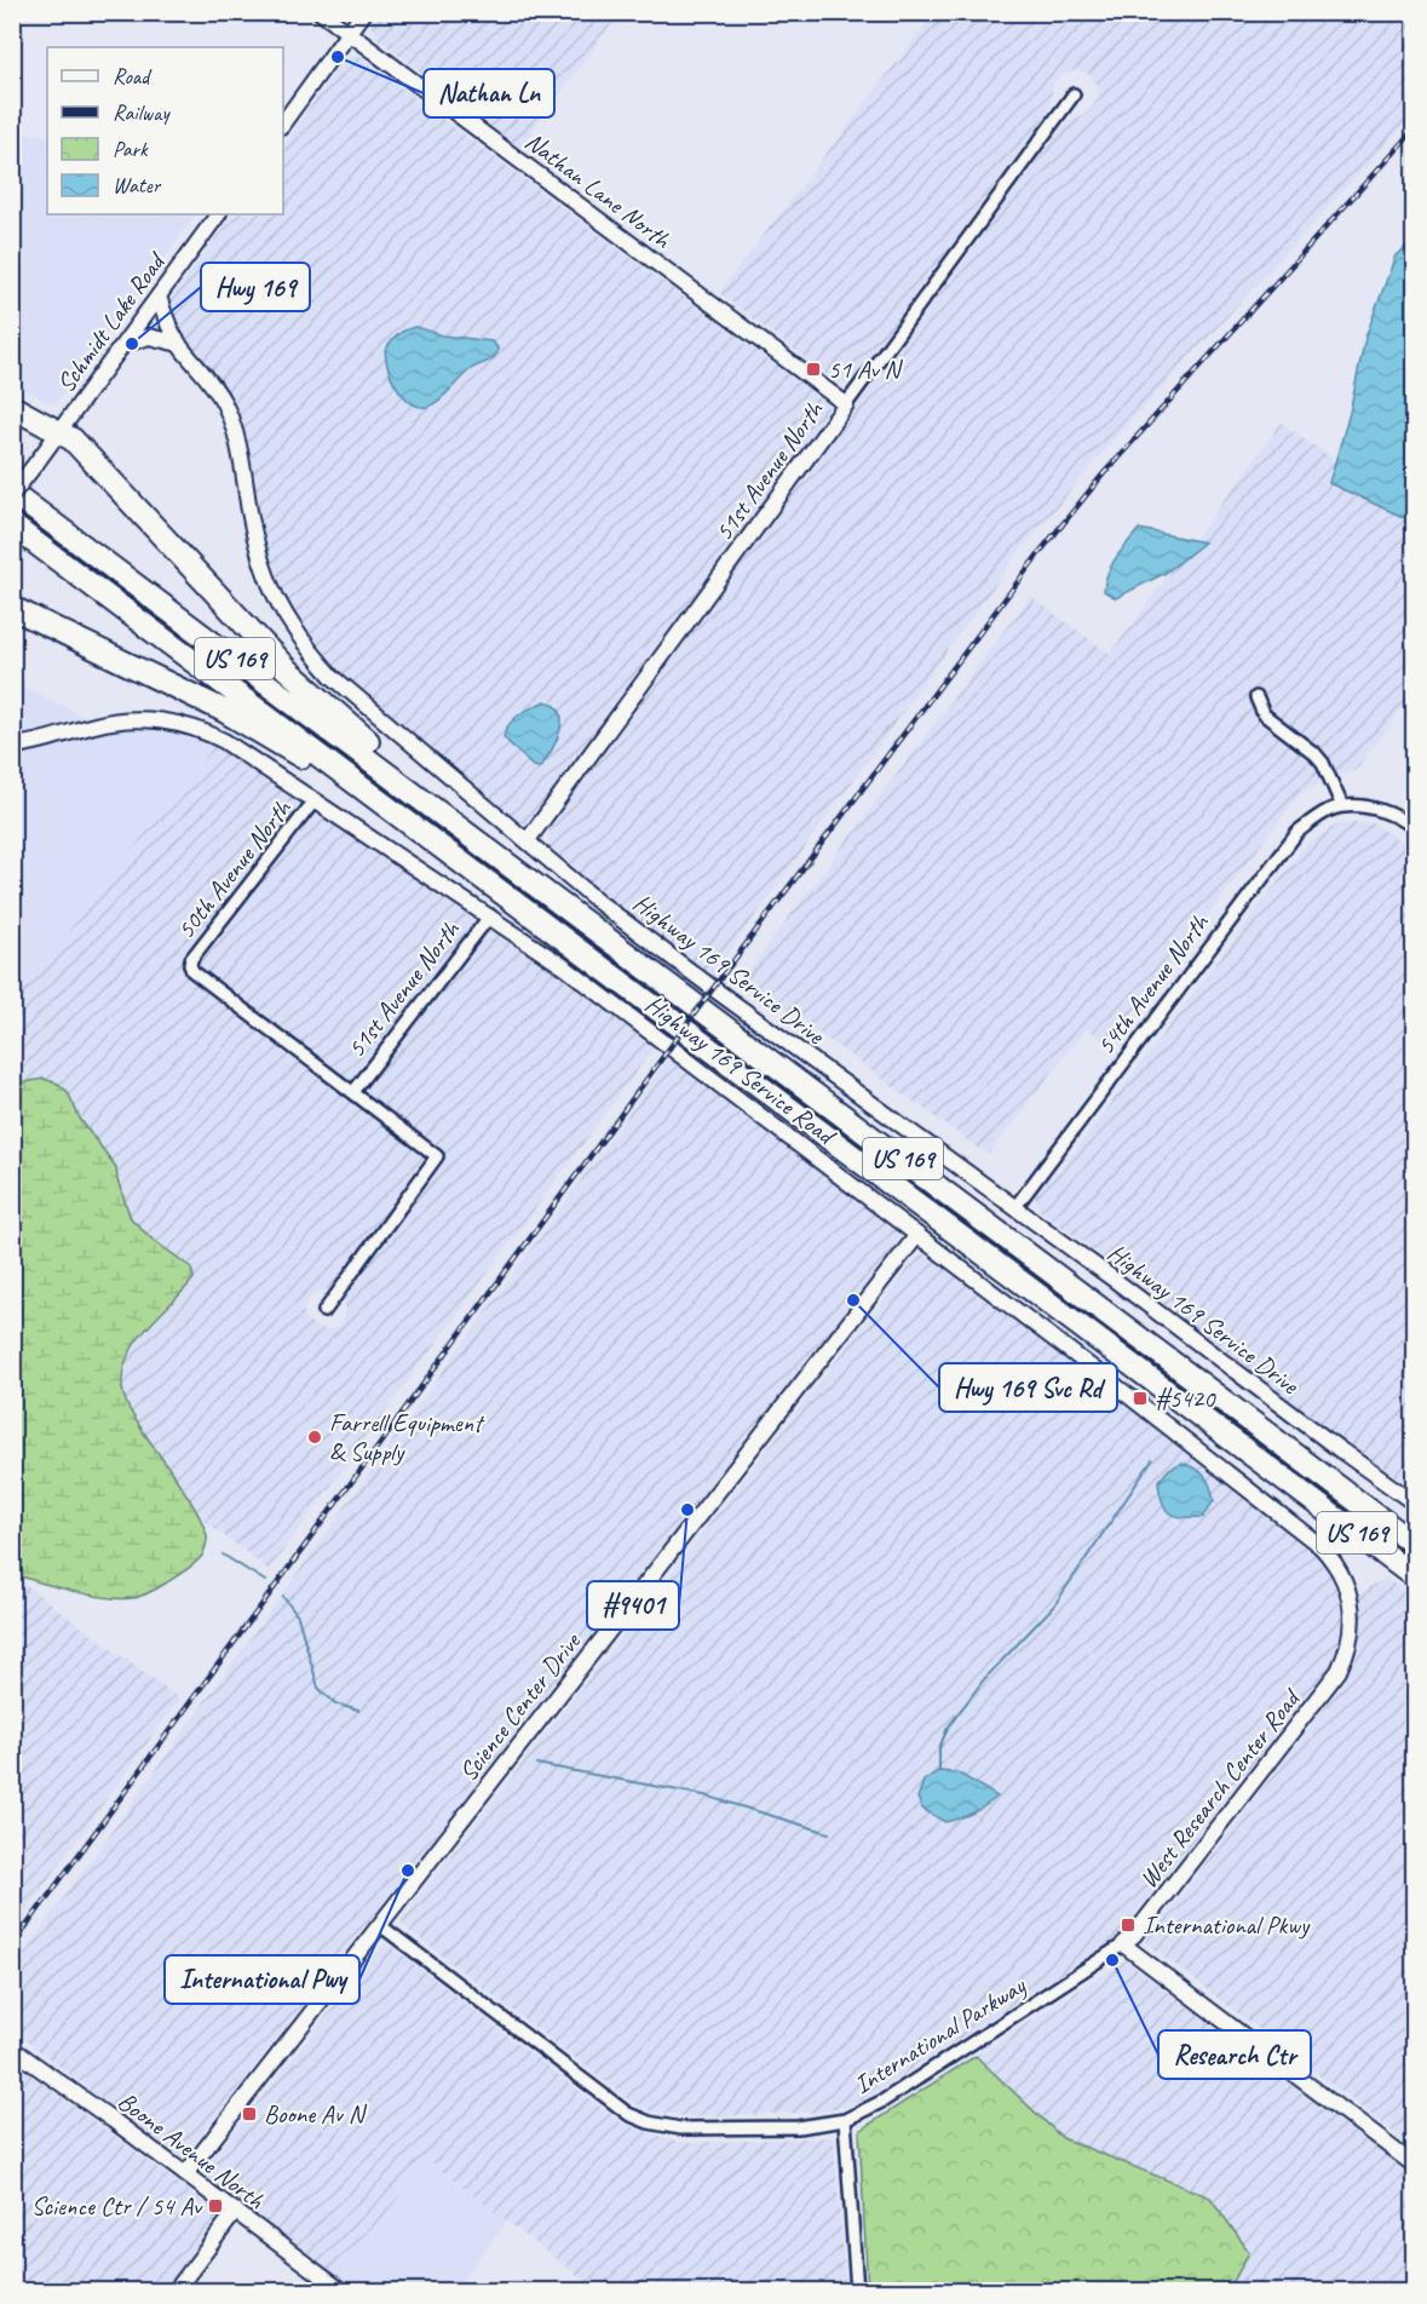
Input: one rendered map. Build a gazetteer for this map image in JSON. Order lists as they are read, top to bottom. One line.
{"streets":{"highway":["US 169"],"street":["Nathan Lane North","Schmidt Lake Road","51st Avenue North","50th Avenue North","Highway 169 Service Drive","54th Avenue North","Highway 169 Service Road","Science Center Drive","West Research Center Road","International Parkway","Boone Avenue North"]},"crossings":[["Nathan Lane North","51st Avenue North"],["Schmidt Lake Road","US 169"],["Schmidt Lake Road","Highway 169 Service Drive"],["51st Avenue North","50th Avenue North"],["51st Avenue North","Highway 169 Service Drive"],["51st Avenue North","Highway 169 Service Road"],["50th Avenue North","Highway 169 Service Road"],["Highway 169 Service Drive","54th Avenue North"],["Highway 169 Service Road","Science Center Drive"],["Highway 169 Service Road","West Research Center Road"],["Science Center Drive","International Parkway"],["Science Center Drive","Boone Avenue North"],["West Research Center Road","International Parkway"]],"places":{"other":["Nathan Ln","Hwy 169","Hwy 169 Svc Rd","Farrell Equipment & Supply","#9401","International Pwy","Research Ctr"],"transit":["51 Av N","#5420","International Pkwy","Boone Av N","Science Ctr / 54 Av"]},"legend":["Road","Railway","Park","Water"]}
